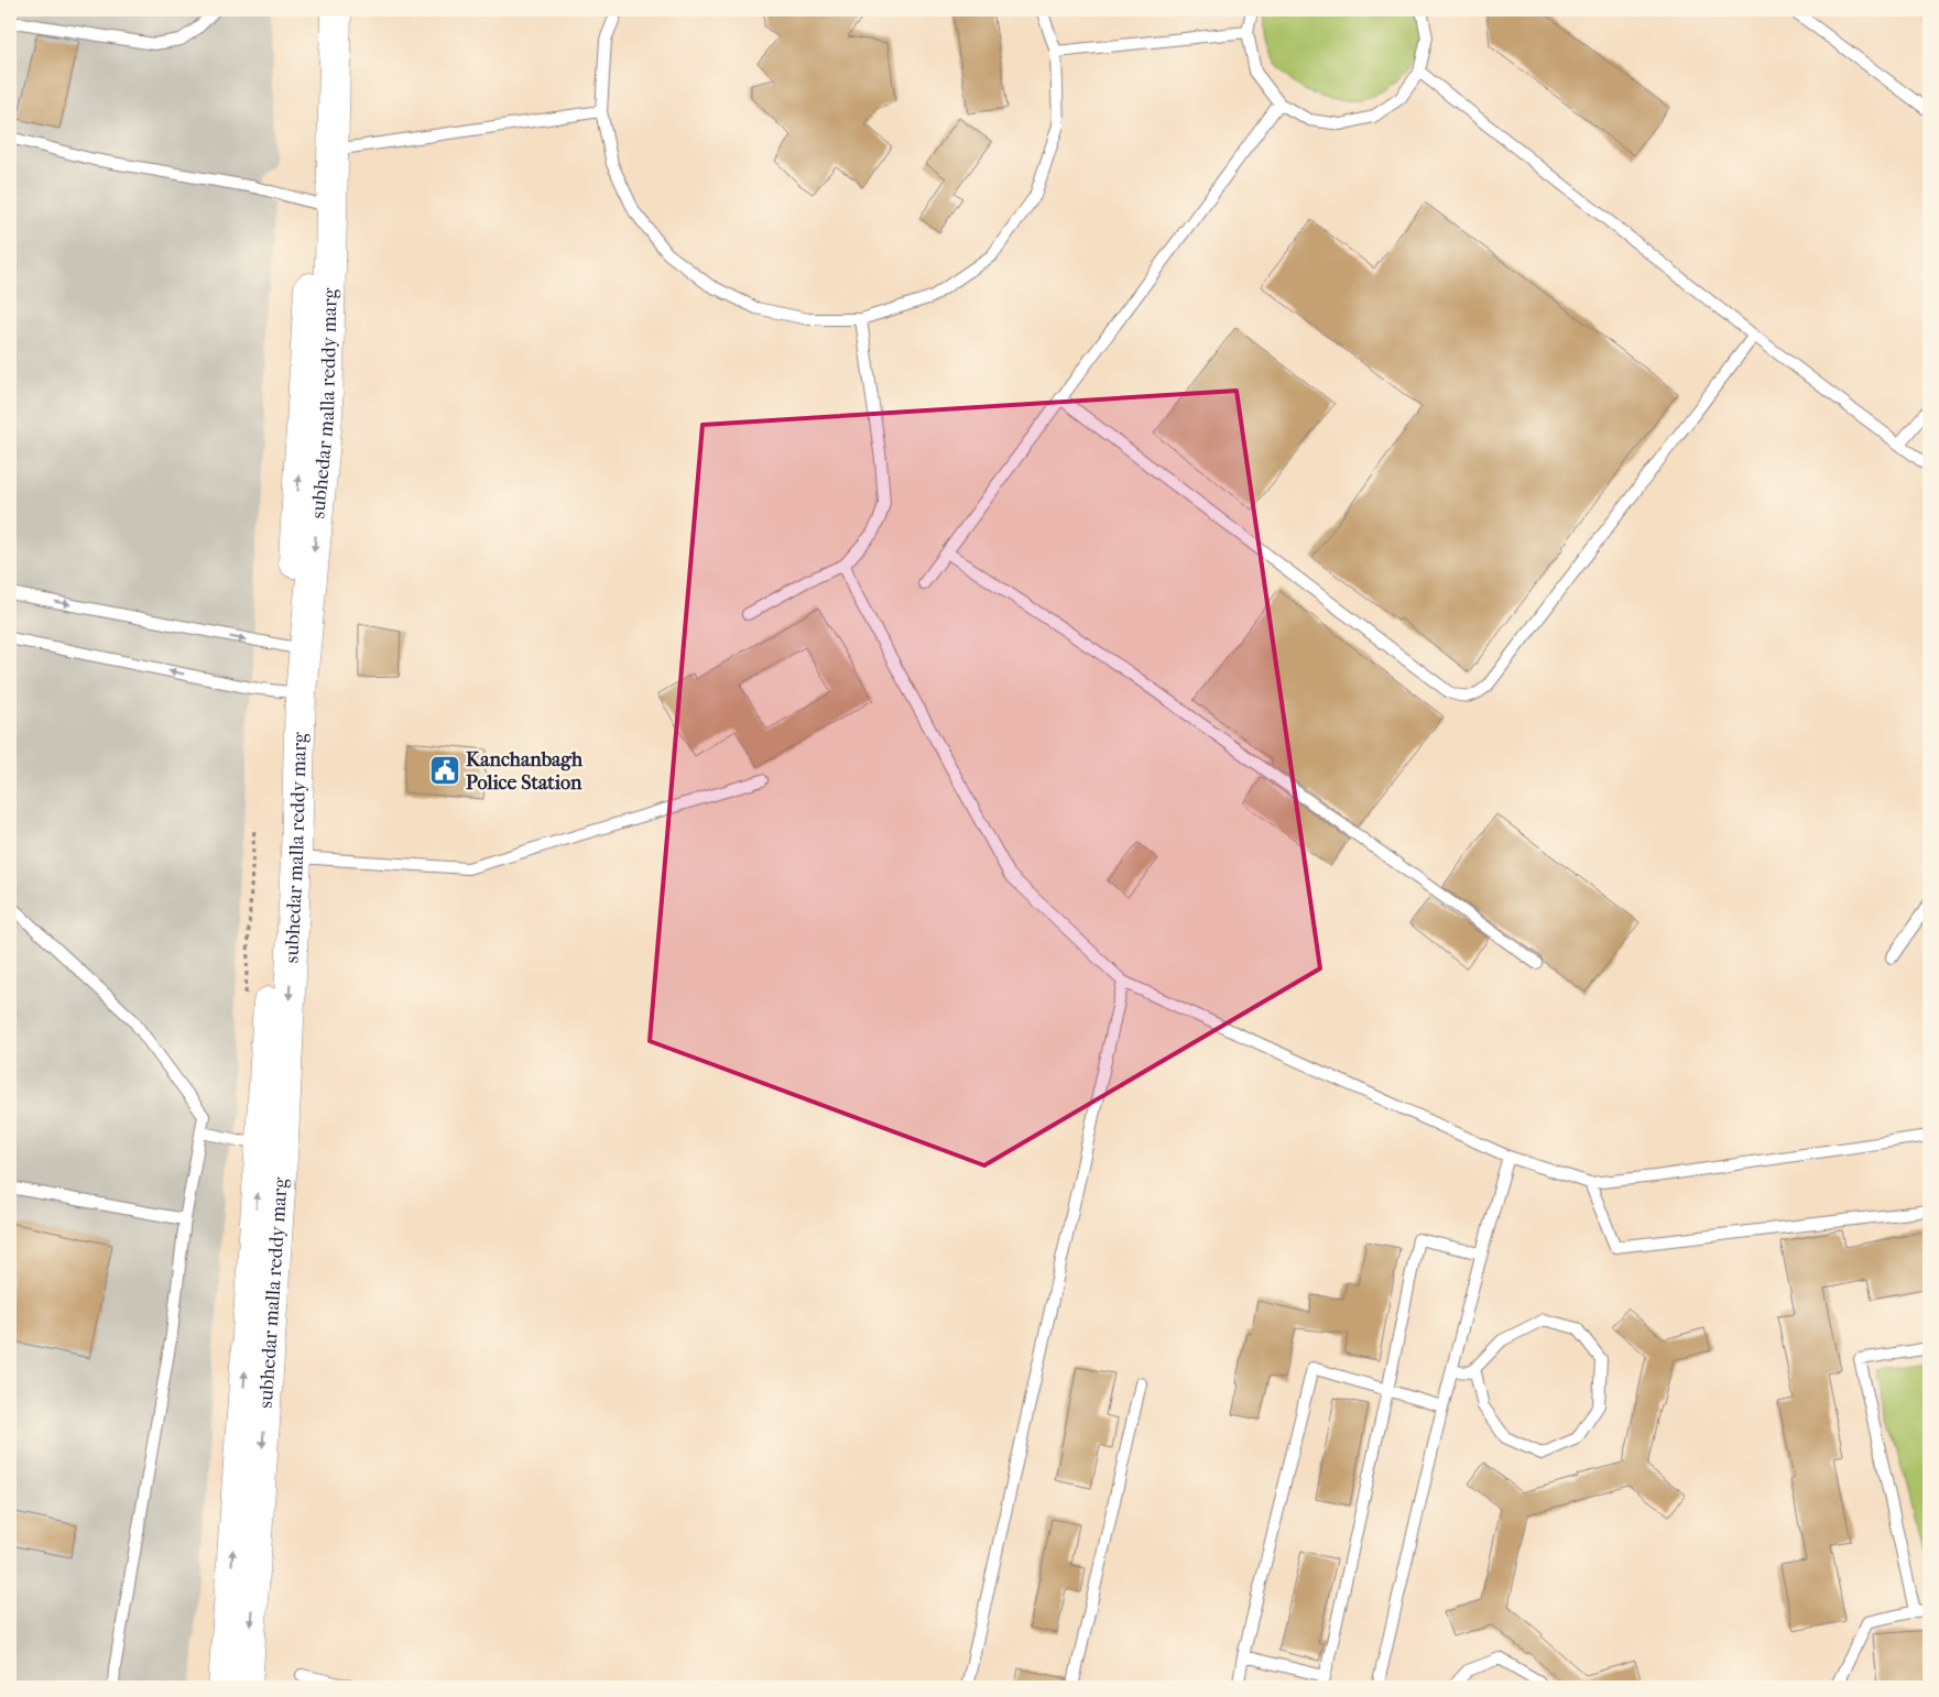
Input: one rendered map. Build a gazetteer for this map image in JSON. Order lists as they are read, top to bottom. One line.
{"streets":{"main road":["subhedar malla reddy marg"]},"places":{"public building":["Kanchanbagh Police Station"]}}
